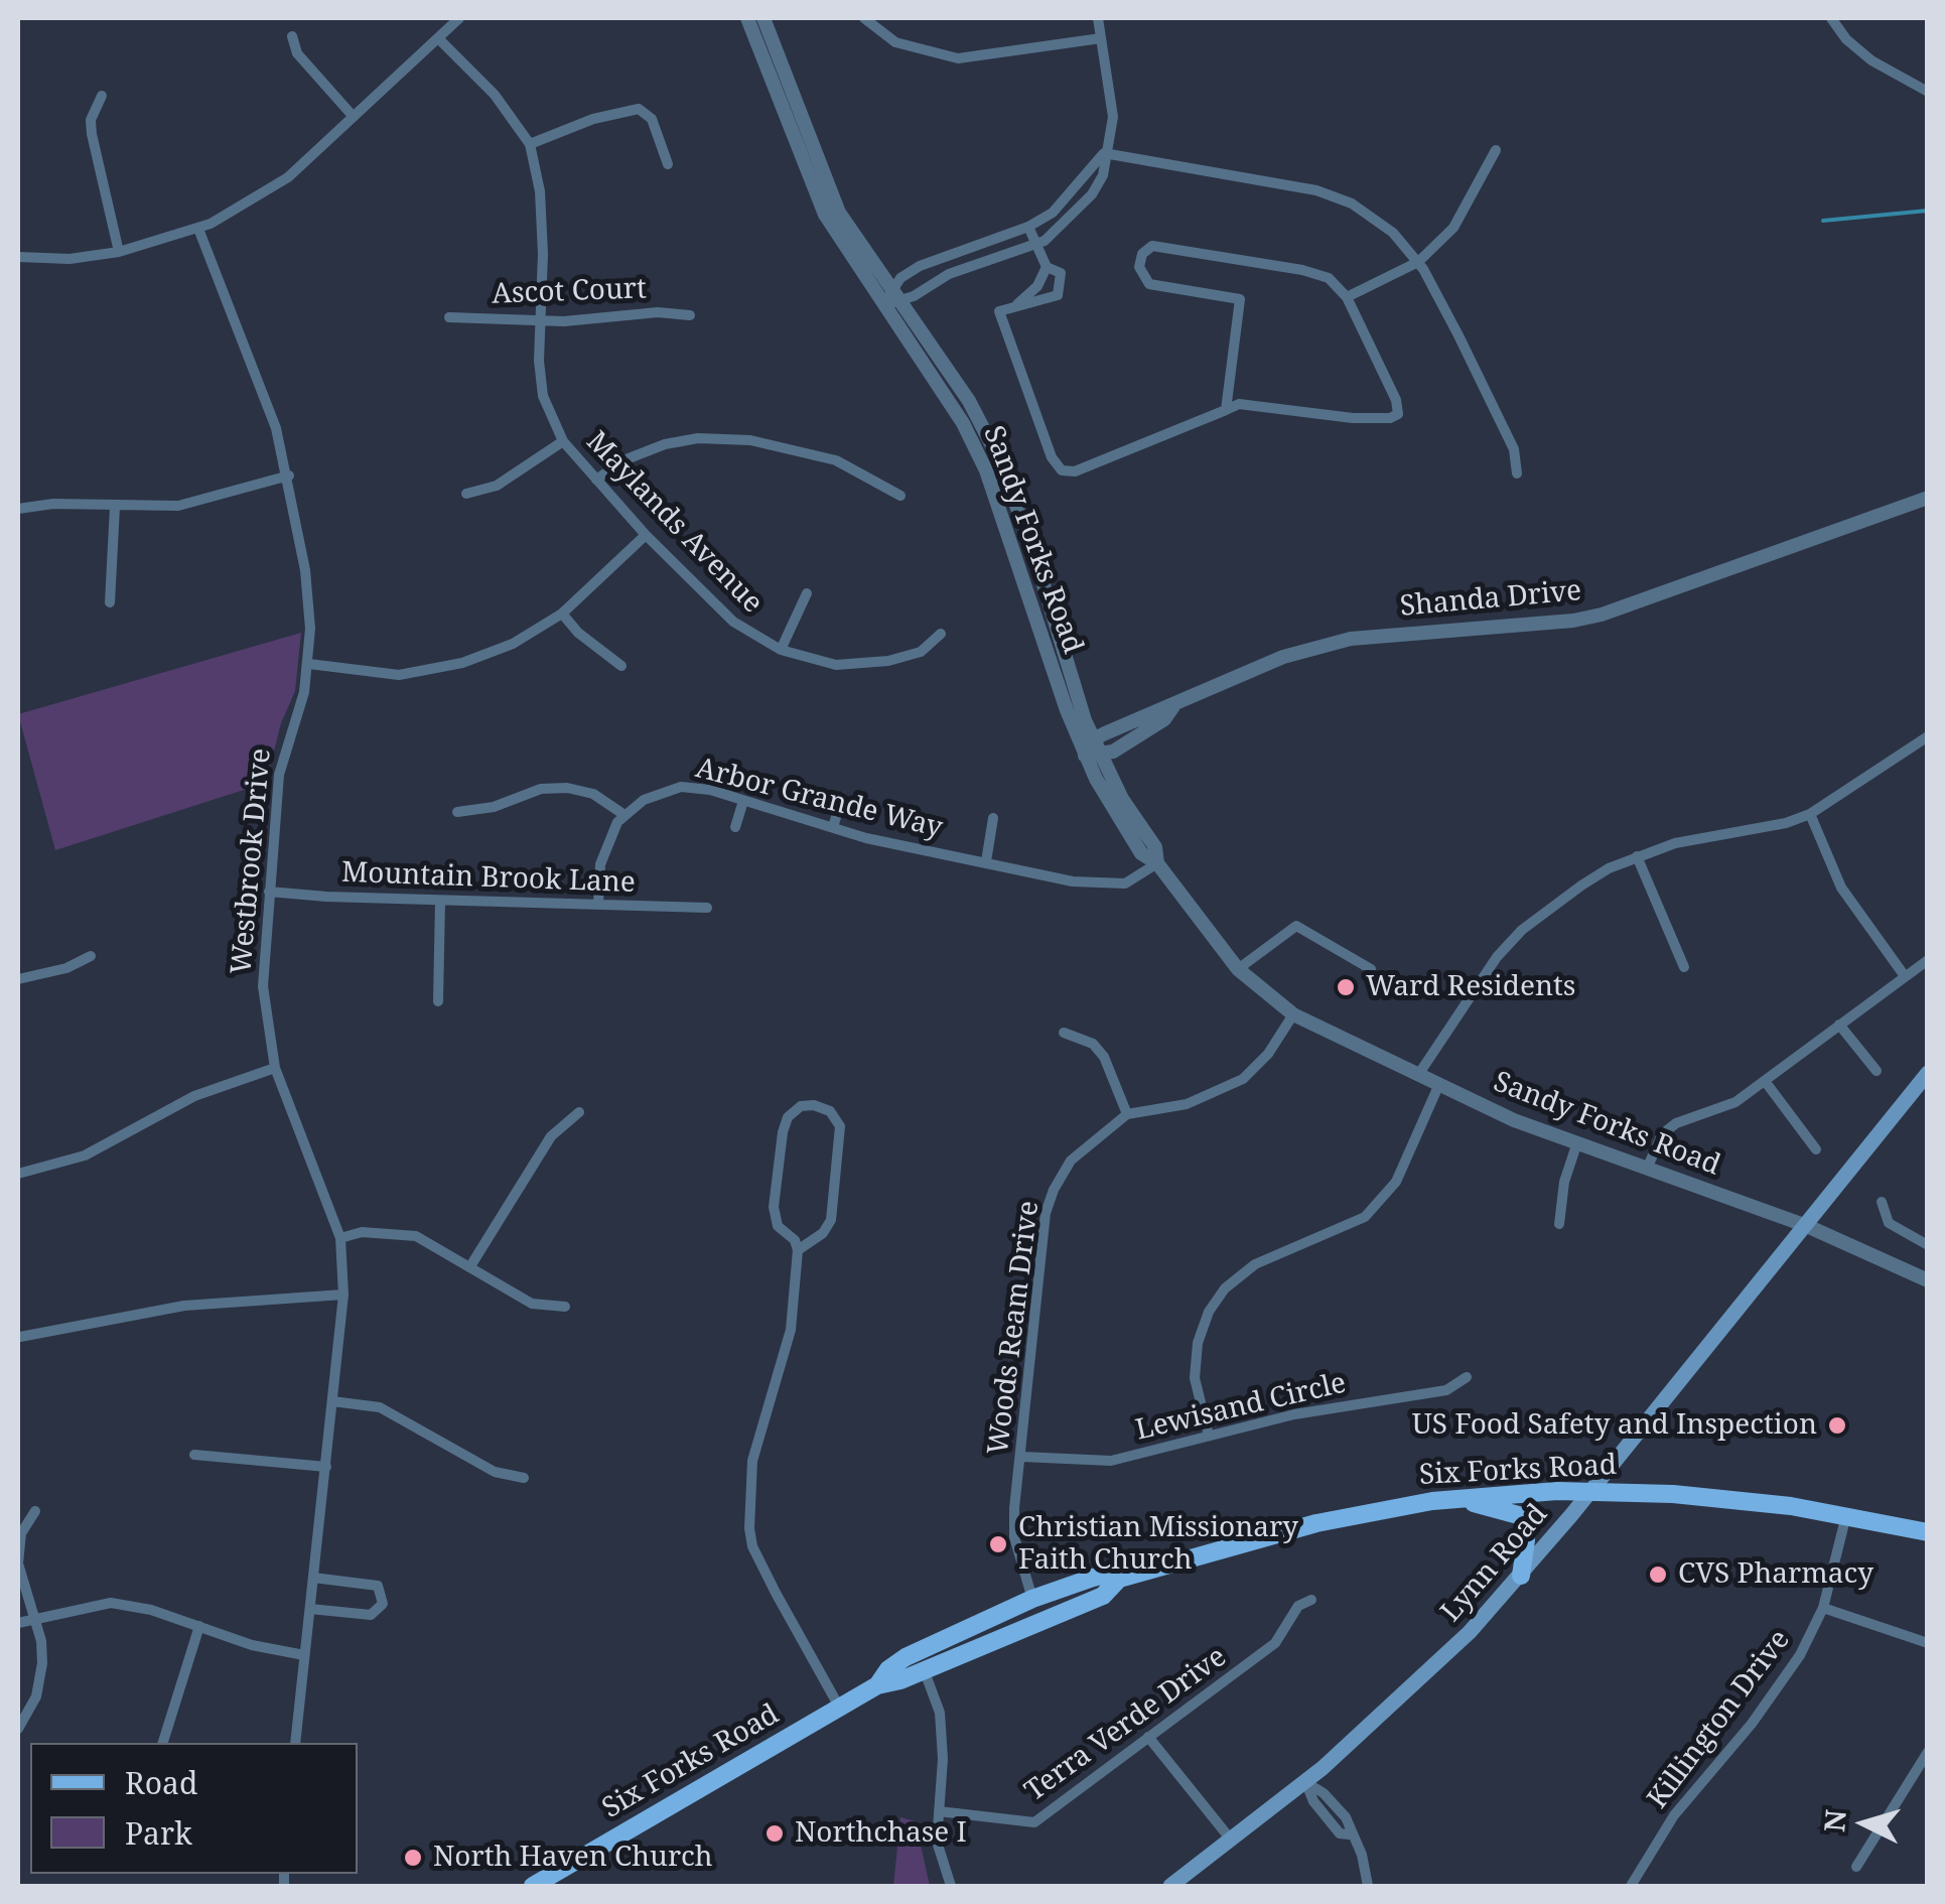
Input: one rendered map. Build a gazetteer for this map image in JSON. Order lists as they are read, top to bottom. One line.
{"streets":{"main road":["Six Forks Road","Lynn Road"],"street":["Ascot Court","Maylands Avenue","Sandy Forks Road","Shanda Drive","Arbor Grande Way","Westbrook Drive","Mountain Brook Lane","Woods Ream Drive","Lewisand Circle","Killington Drive","Terra Verde Drive"]},"crossings":[["Ascot Court","Maylands Avenue"],["Sandy Forks Road","Shanda Drive"],["Sandy Forks Road","Arbor Grande Way"],["Sandy Forks Road","Woods Ream Drive"],["Sandy Forks Road","Lynn Road"],["Westbrook Drive","Mountain Brook Lane"],["Woods Ream Drive","Lewisand Circle"],["Woods Ream Drive","Six Forks Road"],["Six Forks Road","Lynn Road"],["Six Forks Road","Killington Drive"]],"places":["Ward Residents","US Food Safety and Inspection","Christian Missionary Faith Church","CVS Pharmacy","Northchase I","North Haven Church"],"legend":["Road","Park"],"north":"left"}
